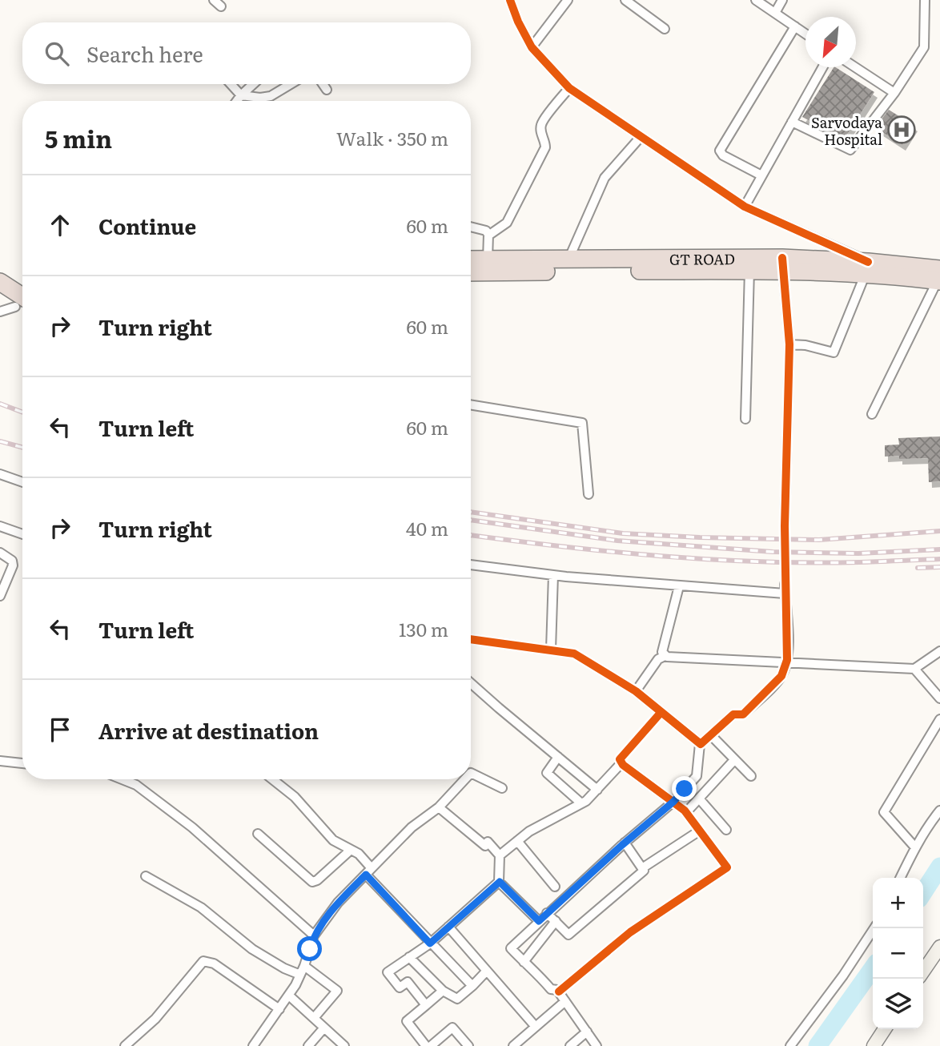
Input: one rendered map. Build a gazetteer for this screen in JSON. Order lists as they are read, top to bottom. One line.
{"streets":{"highway":["GT ROAD"]},"places":{"hospital":["Sarvodaya Hospital"]},"north":"bottom left","page":{"search":"Search here","heading":["5 min","Walk · 350 m"],"list":[["Continue","60 m"],["Turn right","60 m"],["Turn left","60 m"],["Turn right","40 m"],["Turn left","130 m"],"Arrive at destination"],"map_buttons":["+","−"]}}
